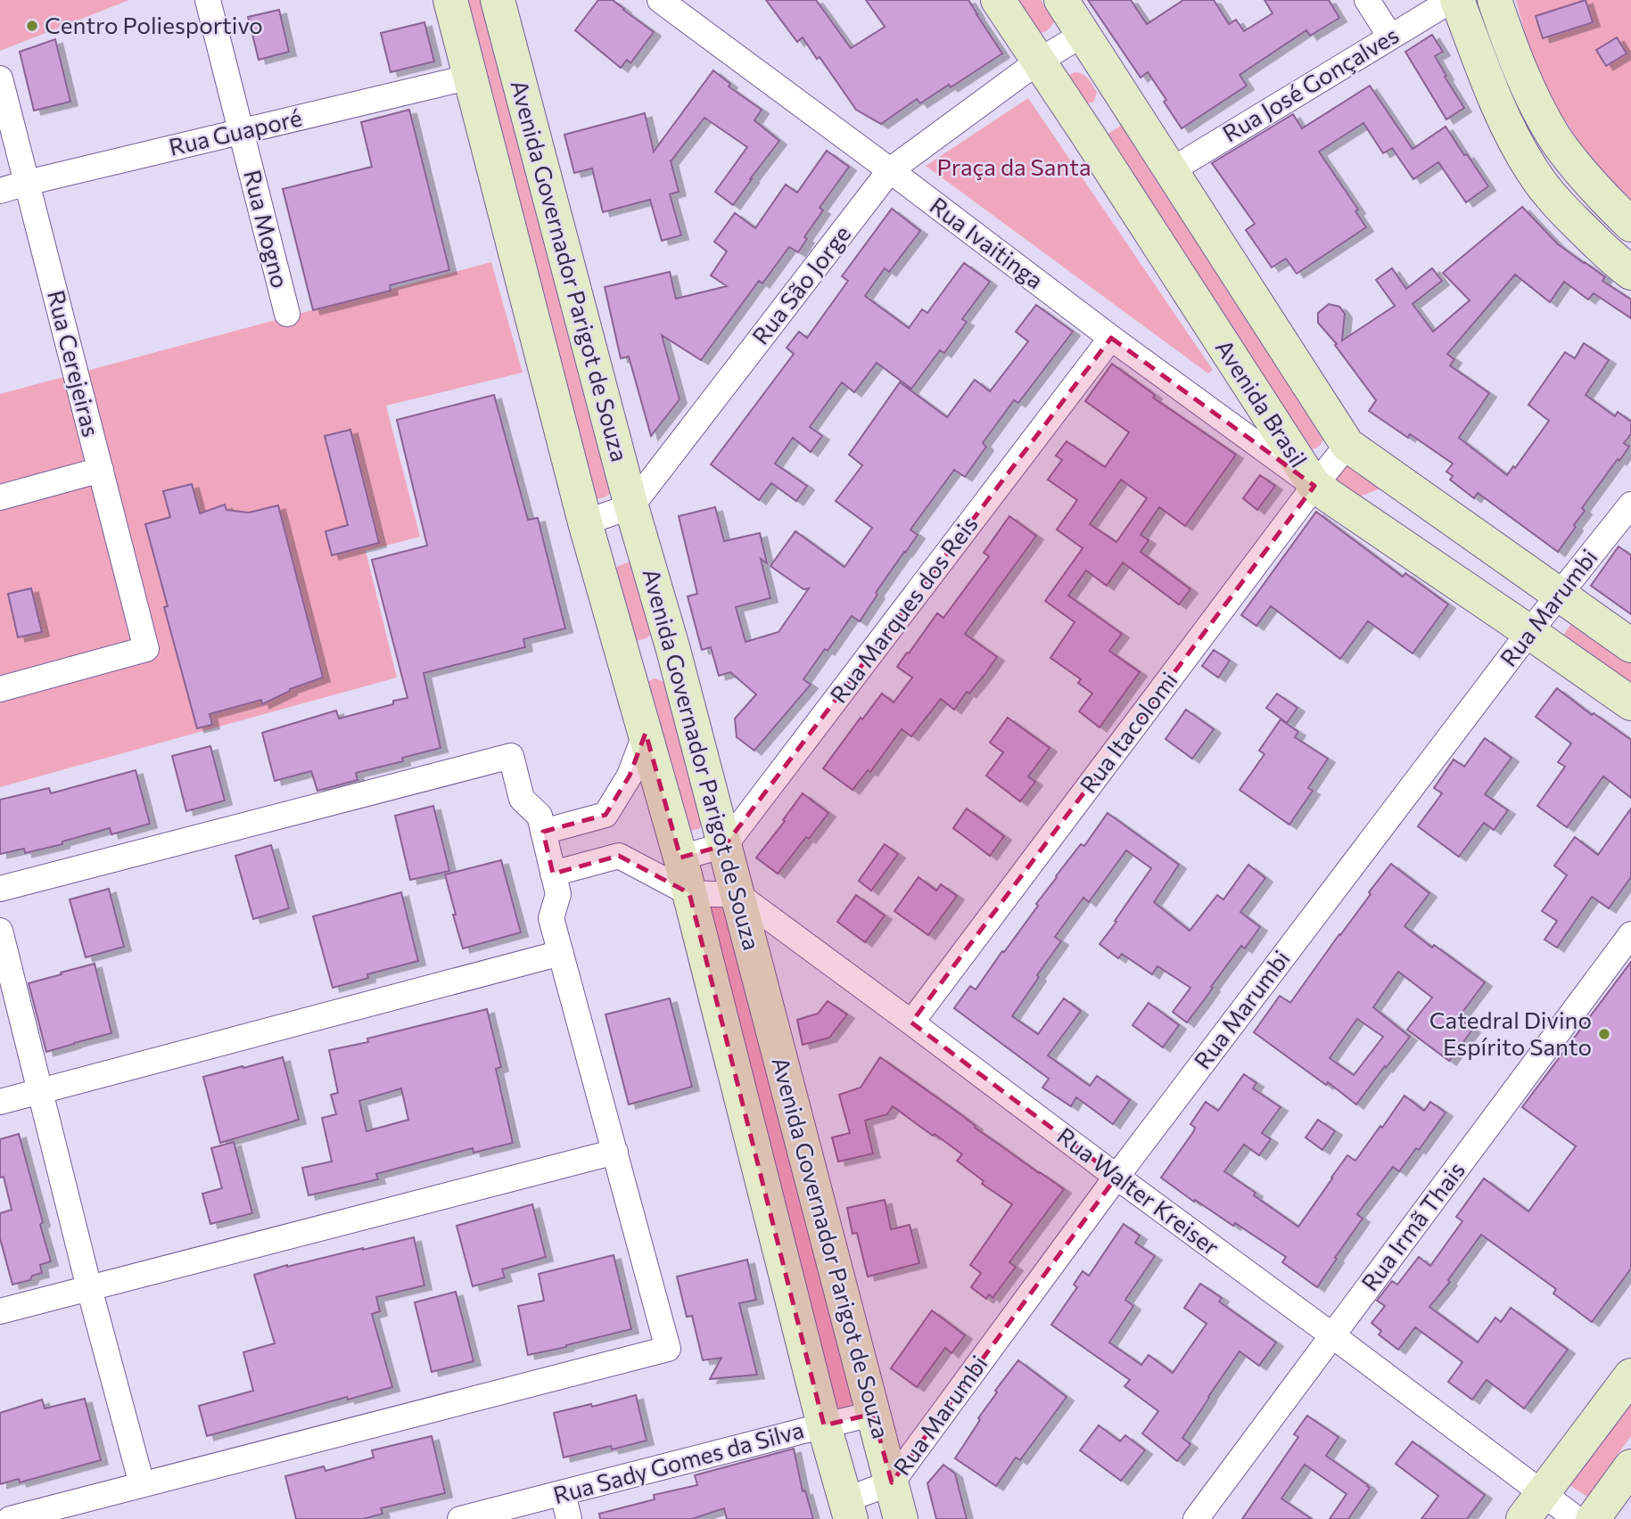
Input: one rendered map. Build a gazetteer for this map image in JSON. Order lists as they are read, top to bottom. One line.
{"streets":{"street":["Rua José Gonçalves","Rua Guaporé","Rua Mogno","Rua Ivaitinga","Avenida Governador Parigot de Souza","Rua São Jorge","Rua Cerejeiras","Avenida Brasil","Rua Marumbi","Rua Marques dos Reis","Rua Itacolomi","Rua Walter Kreiser","Rua Irmã Thais","Rua Sady Gomes da Silva"]},"crossings":[["Rua Guaporé","Rua Mogno"],["Rua Guaporé","Avenida Governador Parigot de Souza"],["Rua Guaporé","Rua Cerejeiras"],["Rua Ivaitinga","Rua São Jorge"],["Rua Ivaitinga","Avenida Brasil"],["Rua Ivaitinga","Rua Marques dos Reis"],["Rua Ivaitinga","Rua Itacolomi"],["Avenida Governador Parigot de Souza","Rua São Jorge"],["Avenida Governador Parigot de Souza","Rua Marumbi"],["Avenida Governador Parigot de Souza","Rua Marques dos Reis"],["Avenida Governador Parigot de Souza","Rua Walter Kreiser"],["Avenida Governador Parigot de Souza","Rua Sady Gomes da Silva"],["Rua São Jorge","Avenida Brasil"],["Avenida Brasil","Rua Marumbi"],["Avenida Brasil","Rua Itacolomi"],["Rua Marumbi","Rua Walter Kreiser"],["Rua Itacolomi","Rua Walter Kreiser"],["Rua Walter Kreiser","Rua Irmã Thais"]],"parks":["Praça da Santa"],"places":["Centro Poliesportivo","Catedral Divino Espírito Santo"]}
